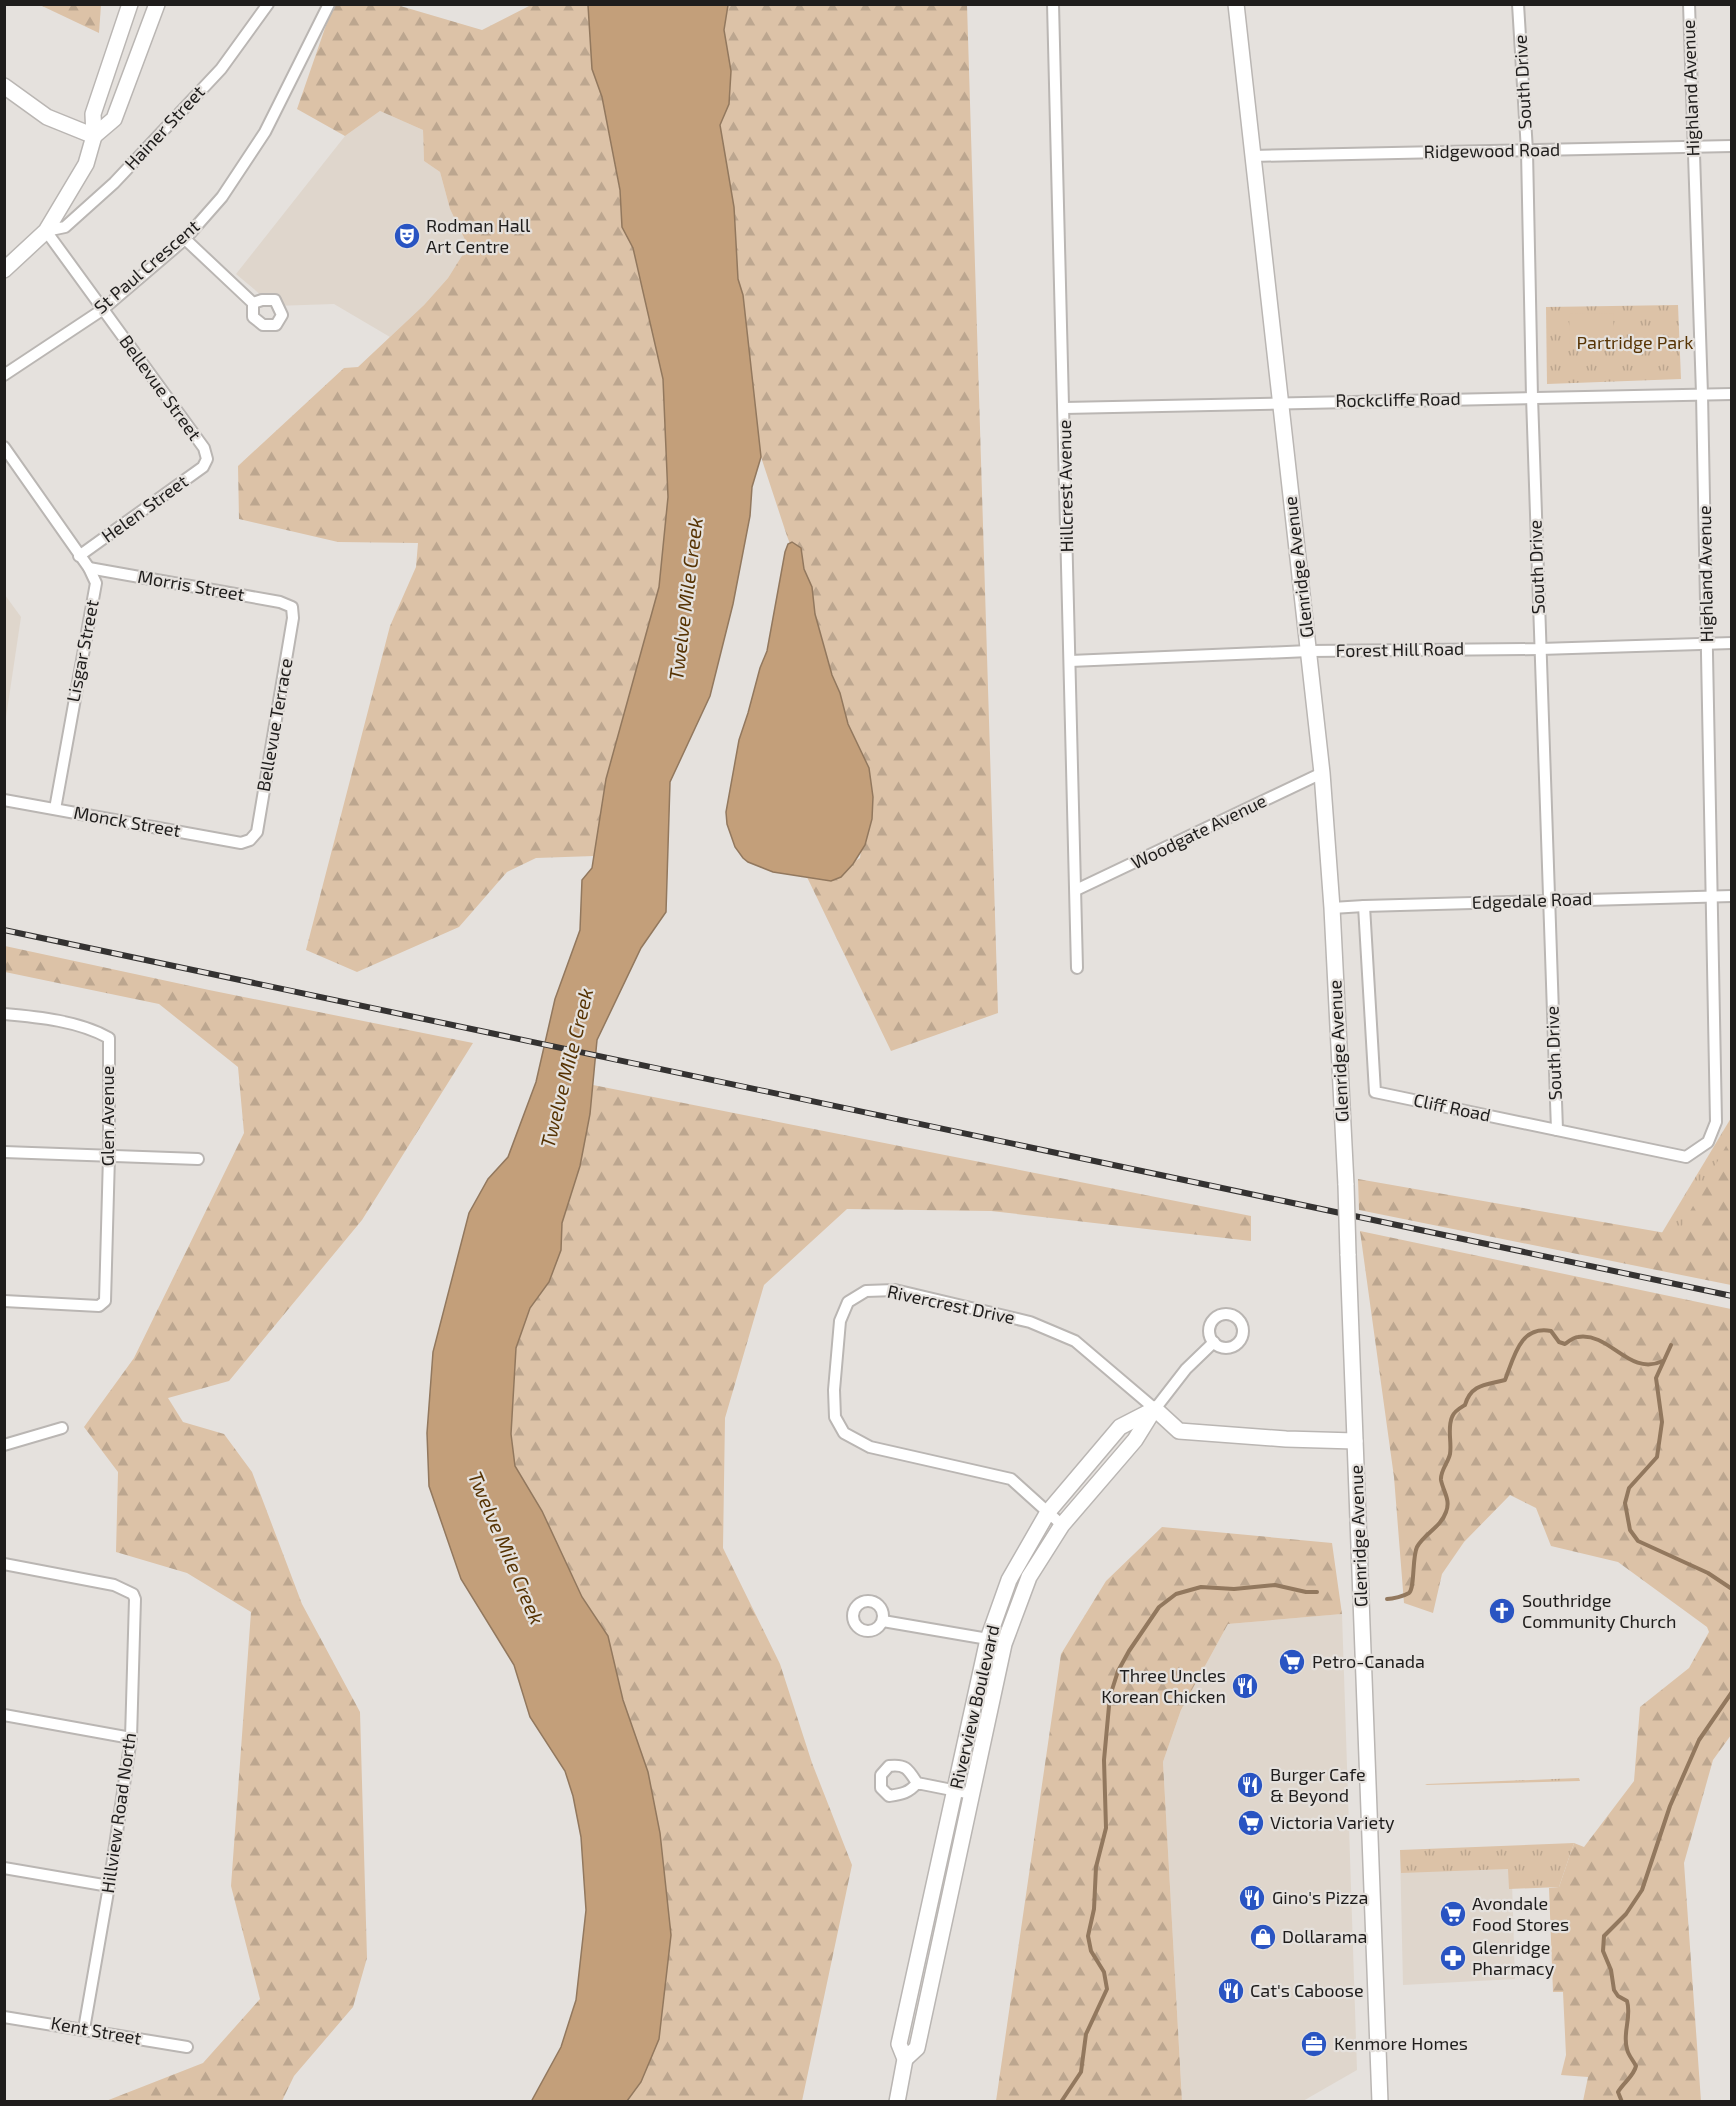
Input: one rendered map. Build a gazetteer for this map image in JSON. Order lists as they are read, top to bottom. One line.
{"streets":{"main road":["Glenridge Avenue","Riverview Boulevard"],"street":["South Drive","Highland Avenue","Hainer Street","Ridgewood Road","St Paul Crescent","Bellevue Street","Rockcliffe Road","Hillcrest Avenue","Helen Street","Morris Street","Forest Hill Road","Lisgar Street","Bellevue Terrace","Monck Street","Woodgate Avenue","Edgedale Road","Cliff Road","Glen Avenue","Rivercrest Drive","Hillview Road North","Kent Street"]},"crossings":[["South Drive","Ridgewood Road"],["South Drive","Rockcliffe Road"],["South Drive","Forest Hill Road"],["South Drive","Edgedale Road"],["South Drive","Cliff Road"],["Highland Avenue","Ridgewood Road"],["Highland Avenue","Rockcliffe Road"],["Highland Avenue","Forest Hill Road"],["Highland Avenue","Edgedale Road"],["Highland Avenue","Cliff Road"],["Hainer Street","Bellevue Street"],["Ridgewood Road","Glenridge Avenue"],["St Paul Crescent","Bellevue Street"],["Bellevue Street","Helen Street"],["Rockcliffe Road","Hillcrest Avenue"],["Rockcliffe Road","Glenridge Avenue"],["Hillcrest Avenue","Forest Hill Road"],["Hillcrest Avenue","Woodgate Avenue"],["Glenridge Avenue","Forest Hill Road"],["Glenridge Avenue","Woodgate Avenue"],["Glenridge Avenue","Edgedale Road"],["Morris Street","Lisgar Street"],["Morris Street","Bellevue Terrace"],["Lisgar Street","Monck Street"],["Bellevue Terrace","Monck Street"],["Edgedale Road","Cliff Road"],["Rivercrest Drive","Riverview Boulevard"],["Hillview Road North","Kent Street"]],"water":["Twelve Mile Creek"],"parks":["Partridge Park"],"places":{"theatre":["Rodman Hall Art Centre"],"church":["Southridge Community Church"],"supermarket":["Petro-Canada","Victoria Variety","Avondale Food Stores"],"restaurant":["Three Uncles Korean Chicken","Burger Cafe & Beyond","Gino's Pizza","Cat's Caboose"],"shop":["Dollarama"],"pharmacy":["Glenridge Pharmacy"],"office":["Kenmore Homes"]}}
